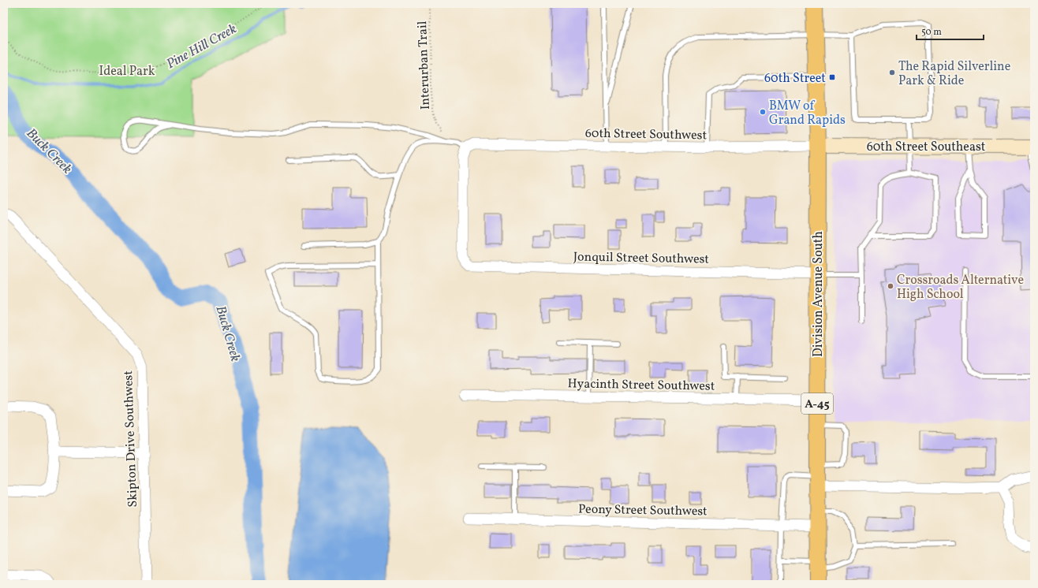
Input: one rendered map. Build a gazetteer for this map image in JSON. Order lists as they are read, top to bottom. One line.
{"streets":{"main road":["60th Street Southeast","Division Avenue South","A-45"],"street":["60th Street Southwest","Jonquil Street Southwest","Hyacinth Street Southwest","Skipton Drive Southwest","Peony Street Southwest"],"path":["Interurban Trail"]},"crossings":[["60th Street Southwest","60th Street Southeast"],["60th Street Southwest","Jonquil Street Southwest"],["60th Street Southwest","Division Avenue South"],["60th Street Southeast","Division Avenue South"],["Jonquil Street Southwest","Division Avenue South"],["Division Avenue South","Hyacinth Street Southwest"],["Division Avenue South","Peony Street Southwest"]],"water":["Pine Hill Creek","Buck Creek"],"parks":["Ideal Park"],"places":{"other":["The Rapid Silverline Park & Ride","BMW of Grand Rapids","Crossroads Alternative High School"],"transit":["60th Street"]},"scale_bar":"50 m"}
